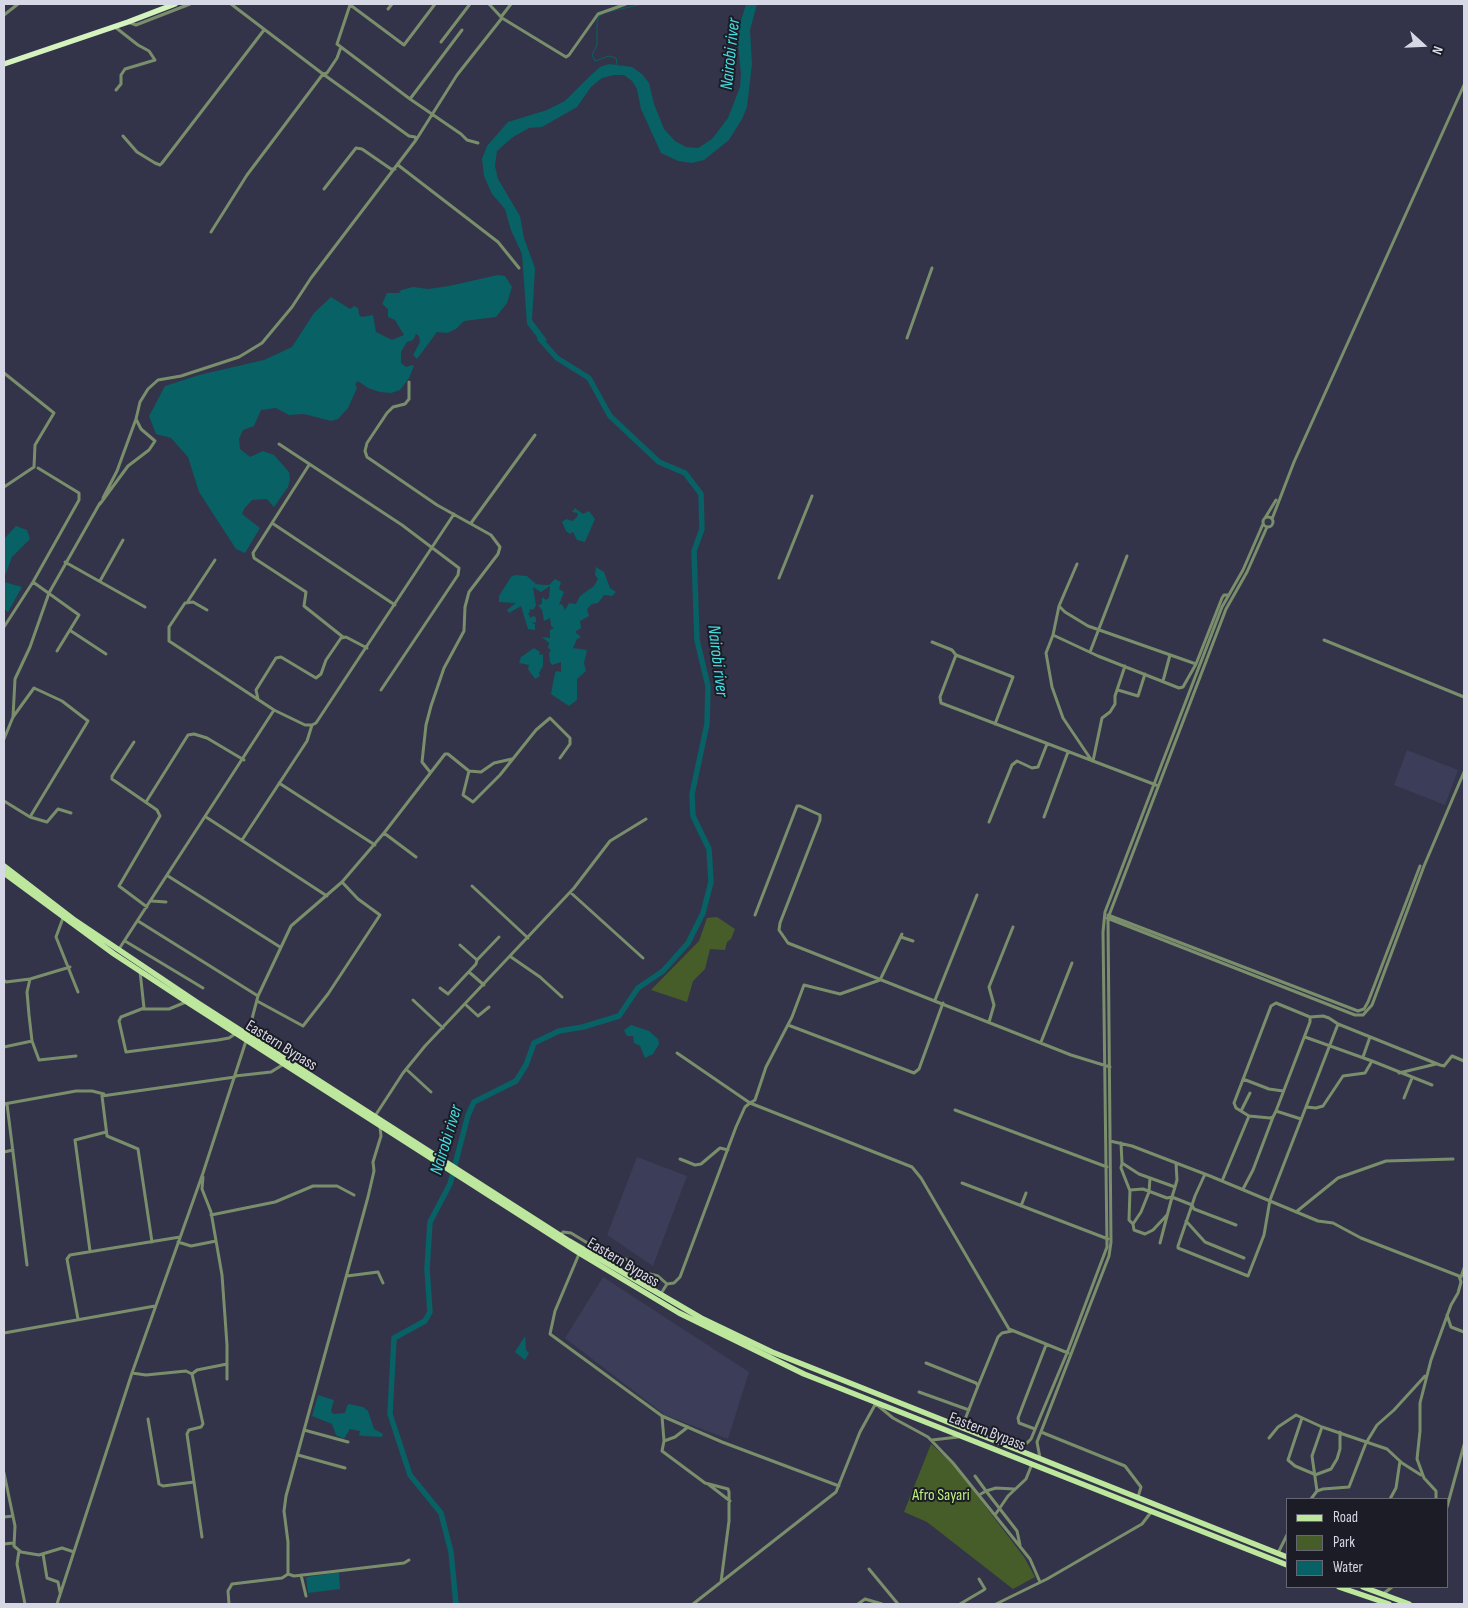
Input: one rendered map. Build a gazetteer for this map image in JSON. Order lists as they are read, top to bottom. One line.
{"streets":{"main road":["Eastern Bypass"]},"water":["Nairobi river"],"parks":["Afro Sayari"],"legend":["Road","Park","Water"],"north":"right"}
